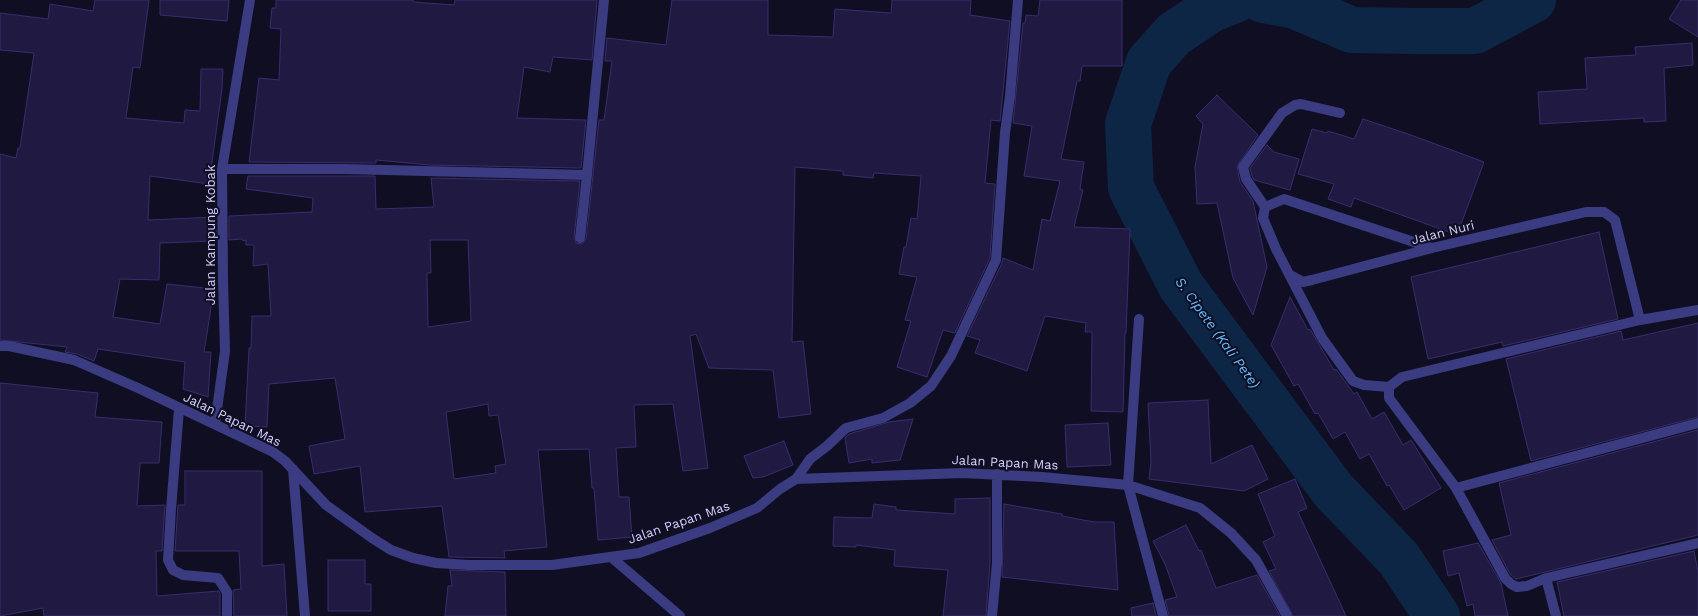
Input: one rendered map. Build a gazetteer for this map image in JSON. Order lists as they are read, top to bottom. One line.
{"streets":{"street":["Jalan Nuri","Jalan Kampung Kobak","Jalan Papan Mas"]},"crossings":[["Jalan Kampung Kobak","Jalan Papan Mas"]],"water":["S. Cipete (Kali Pete)"]}
